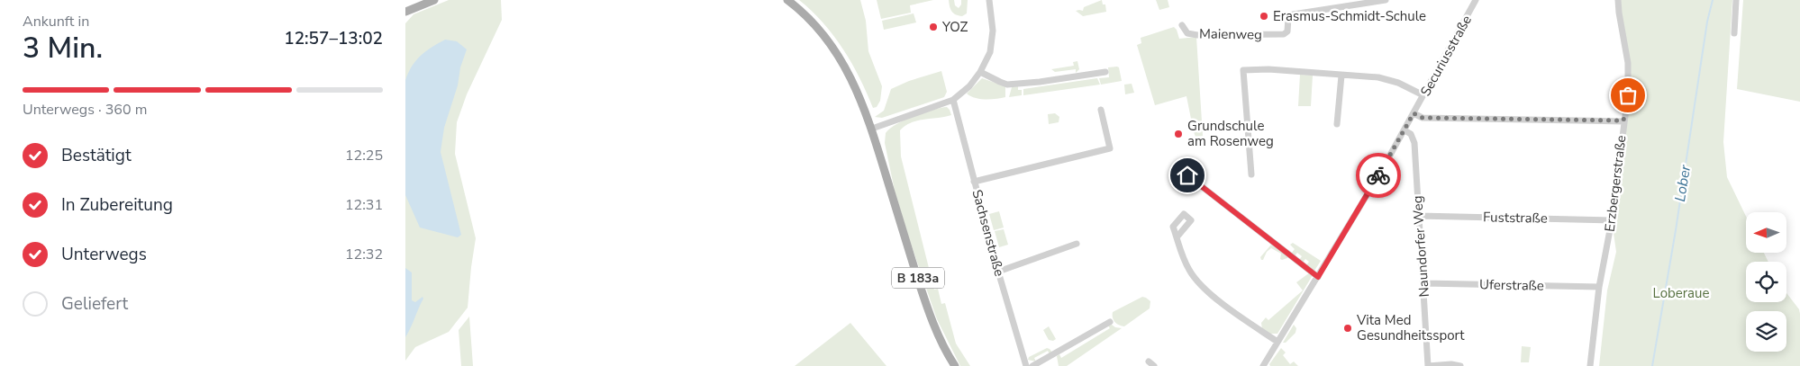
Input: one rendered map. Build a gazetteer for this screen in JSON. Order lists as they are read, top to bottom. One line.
{"streets":{"main road":["B 183a"],"street":["Maienweg","Securiusstraße","Erzbergerstraße","Fuststraße","Sachsenstraße","Naundorfer Weg","Uferstraße"]},"crossings":[["Securiusstraße","Naundorfer Weg"],["Erzbergerstraße","Fuststraße"],["Erzbergerstraße","Uferstraße"],["Fuststraße","Naundorfer Weg"],["Naundorfer Weg","Uferstraße"]],"water":["Lober"],"parks":["Loberaue"],"places":["Erasmus-Schmidt-Schule","YOZ","Grundschule am Rosenweg","Vita Med Gesundheitssport"],"north":"left","page":{"heading":["3 Min.","Ankunft in","12:57–13:02"],"bar":"Unterwegs · 360 m","list":[["Bestätigt","12:25"],["In Zubereitung","12:31"],["Unterwegs","12:32"],"Geliefert"]}}
